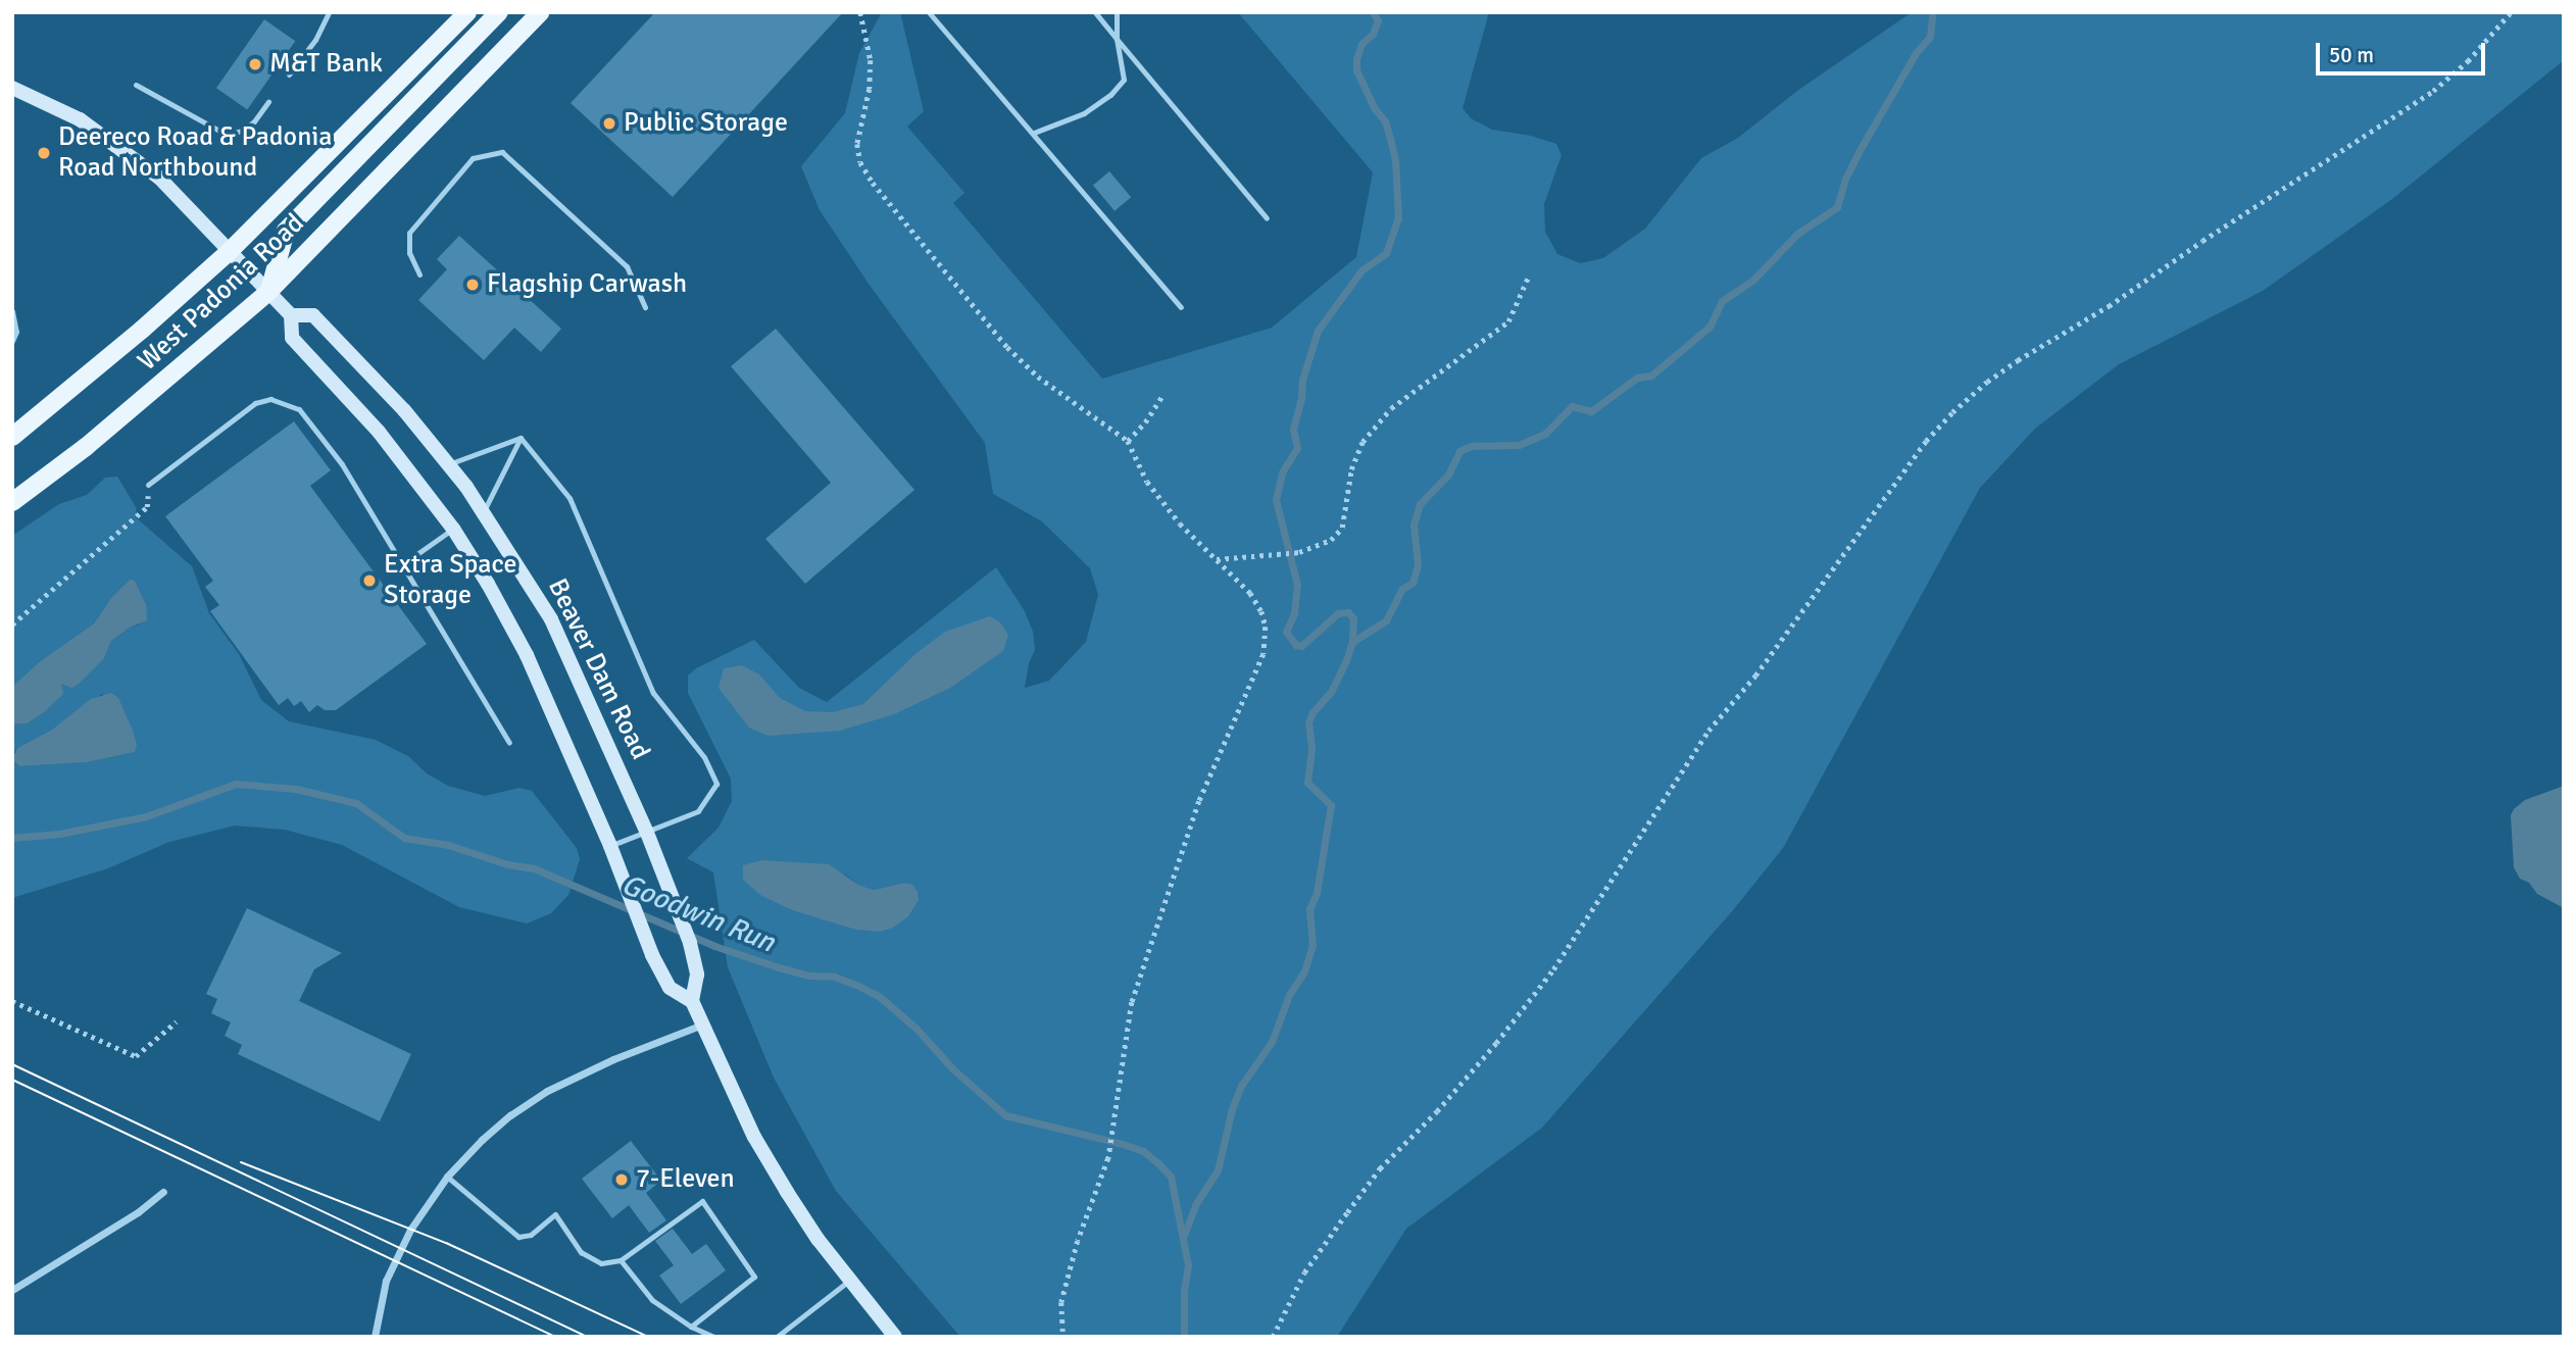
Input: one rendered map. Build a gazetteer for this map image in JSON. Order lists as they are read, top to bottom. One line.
{"streets":{"main road":["West Padonia Road","Beaver Dam Road"]},"crossings":[["West Padonia Road","Beaver Dam Road"]],"water":["Goodwin Run"],"places":["M&T Bank","Public Storage","Deereco Road & Padonia Road Northbound","Flagship Carwash","Extra Space Storage","7-Eleven"],"scale_bar":"50 m"}
